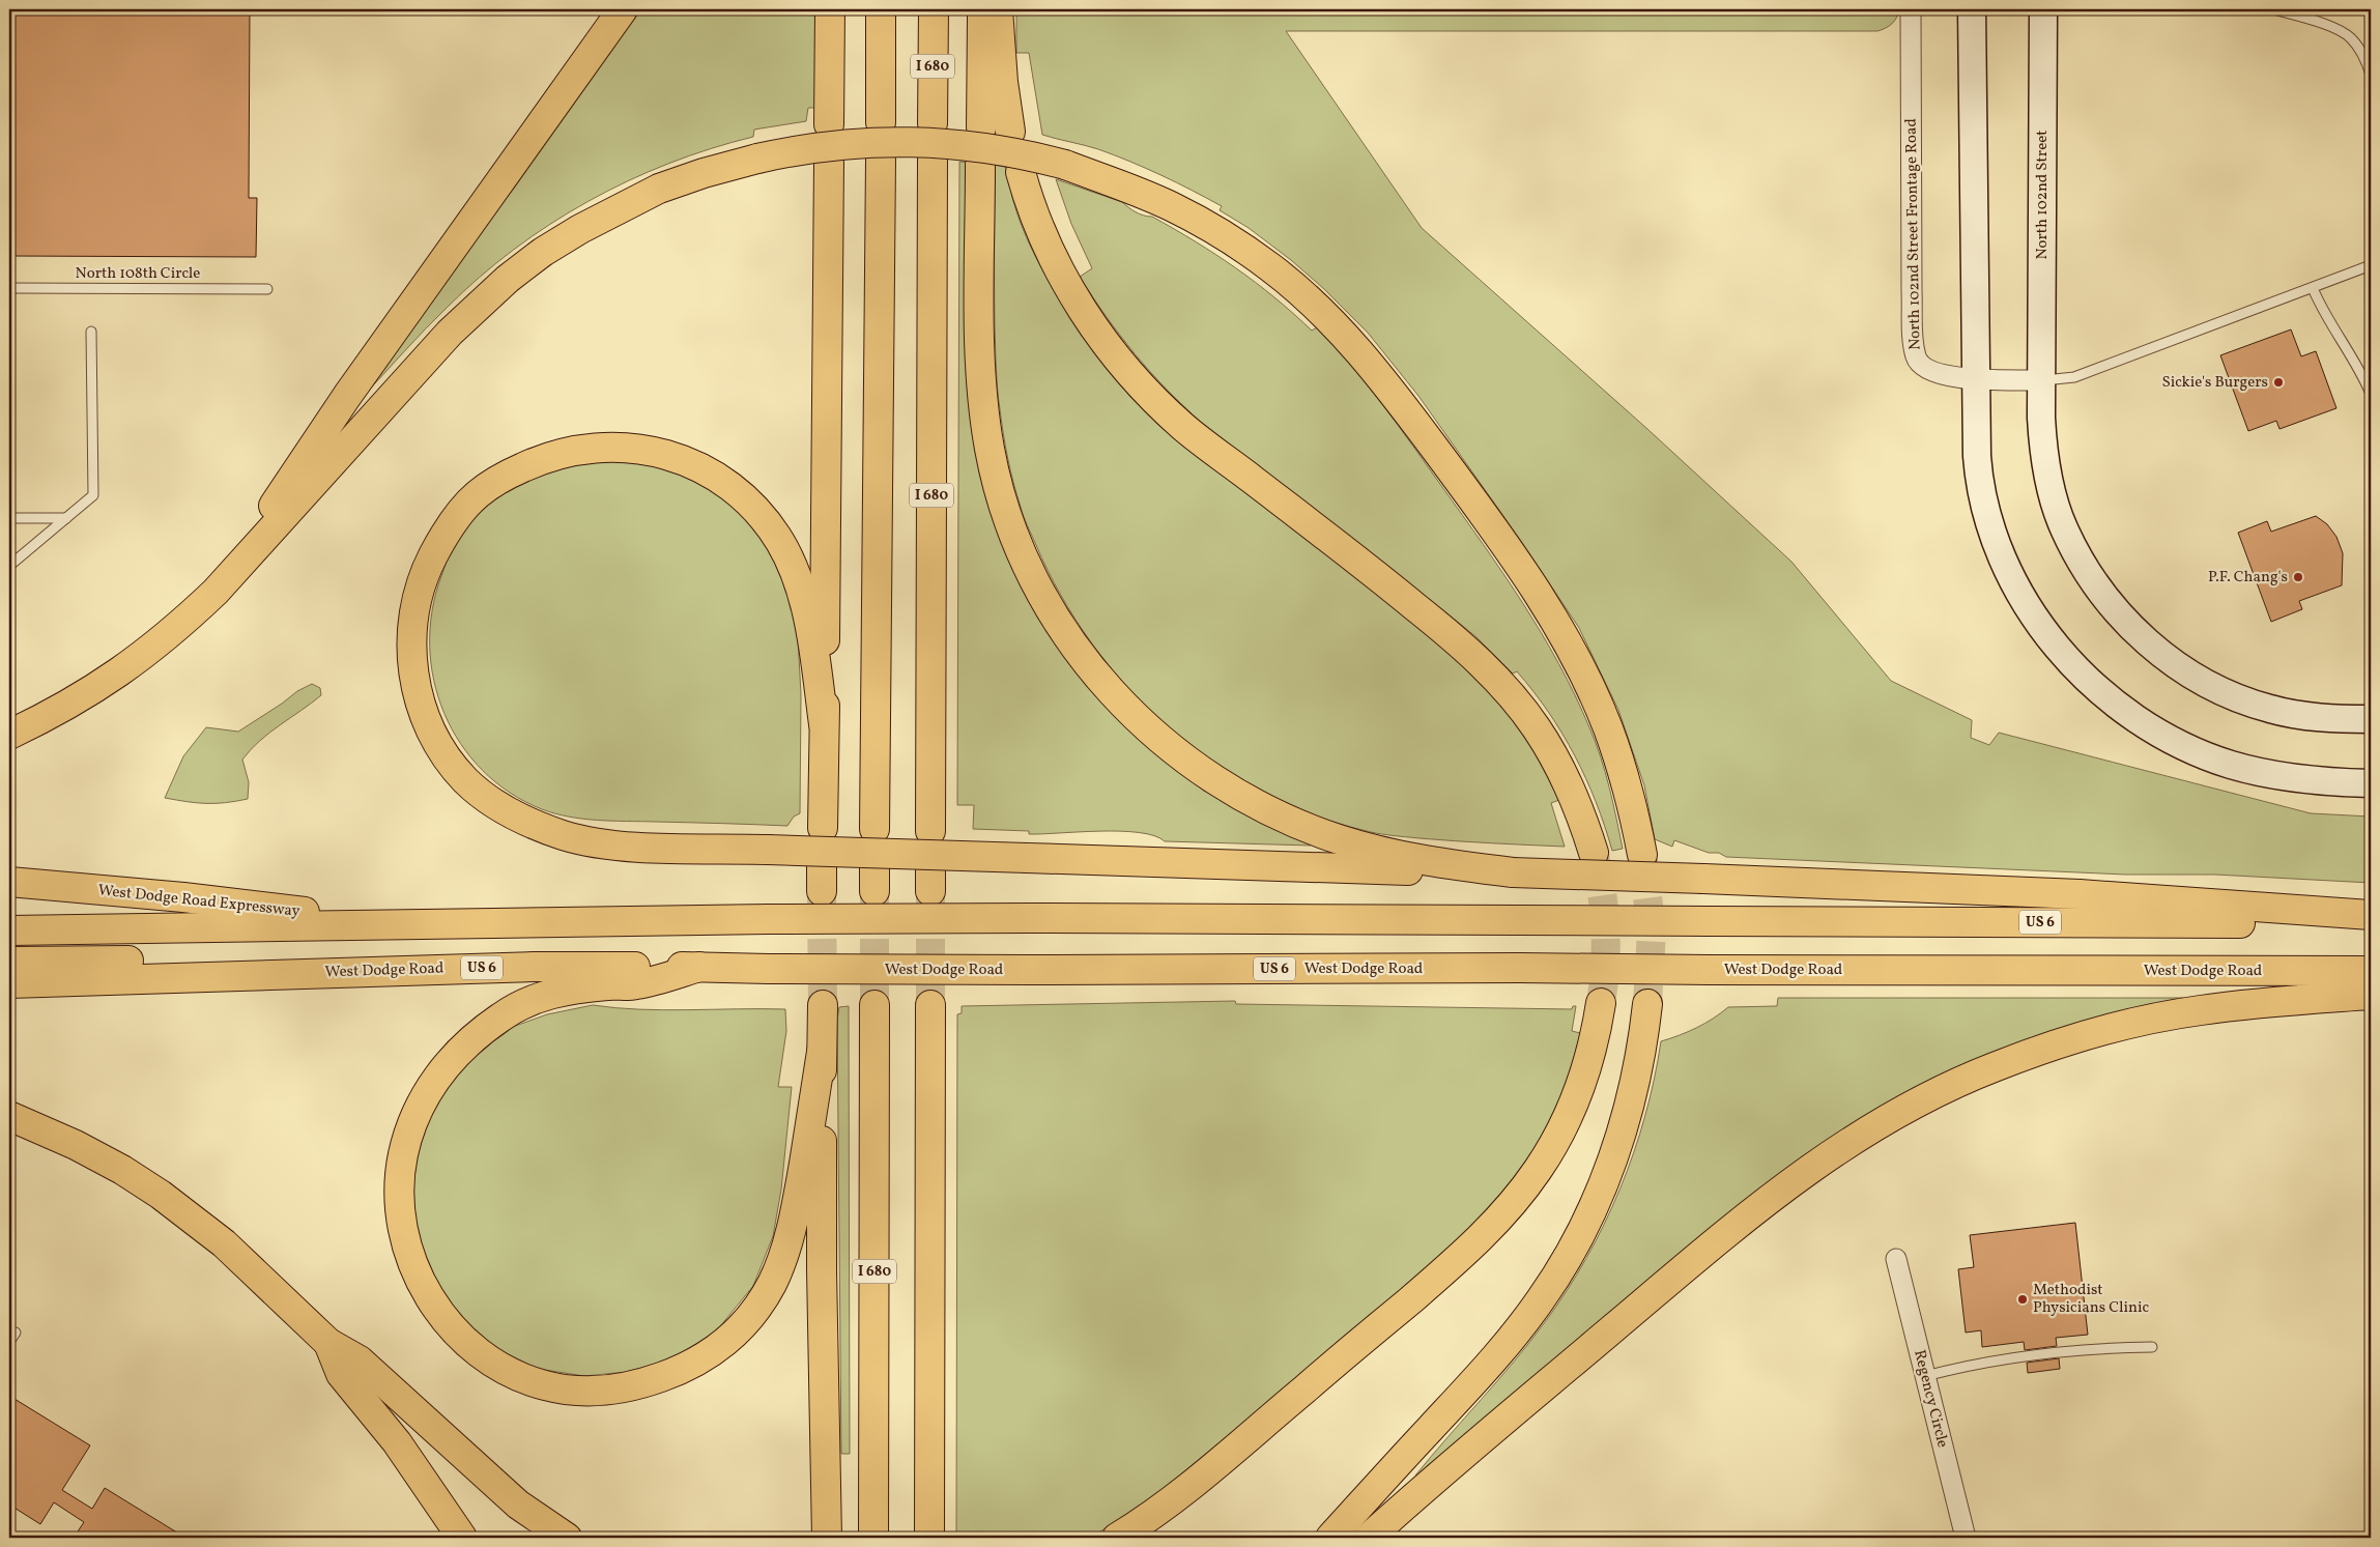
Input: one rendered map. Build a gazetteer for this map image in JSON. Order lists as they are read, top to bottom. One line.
{"streets":{"highway":["I 680","West Dodge Road Expressway","US 6","West Dodge Road"],"main road":["North 102nd Street"],"street":["North 102nd Street Frontage Road","Regency Circle"],"lane":["North 108th Circle"]},"crossings":[["North 102nd Street","North 102nd Street Frontage Road"],["West Dodge Road Expressway","US 6"],["US 6","West Dodge Road"]],"places":["Sickie's Burgers","P.F. Chang's","Methodist Physicians Clinic"]}
